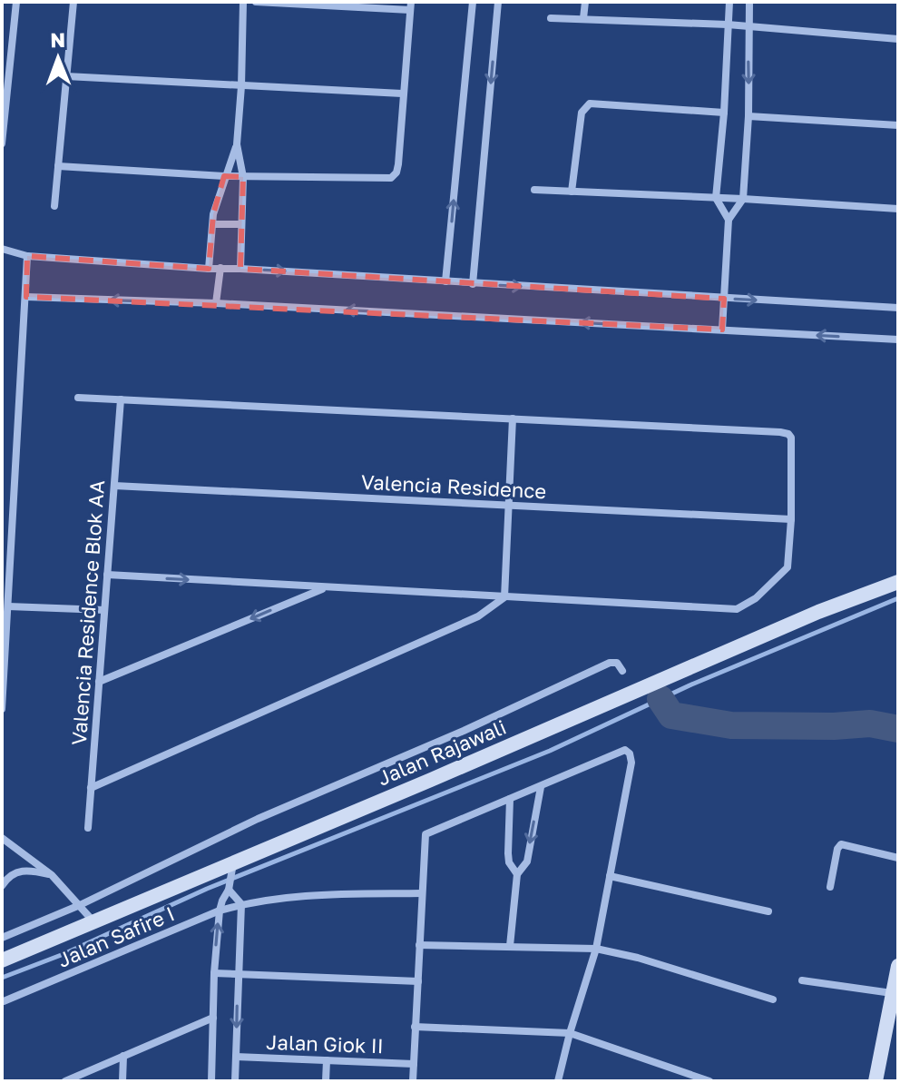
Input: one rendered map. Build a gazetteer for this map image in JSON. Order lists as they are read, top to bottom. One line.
{"streets":{"street":["Valencia Residence","Valencia Residence Blok AA","Jalan Rajawali","Jalan Safire I","Jalan Giok II"]},"crossings":[["Valencia Residence","Valencia Residence Blok AA"]],"north":"top"}
